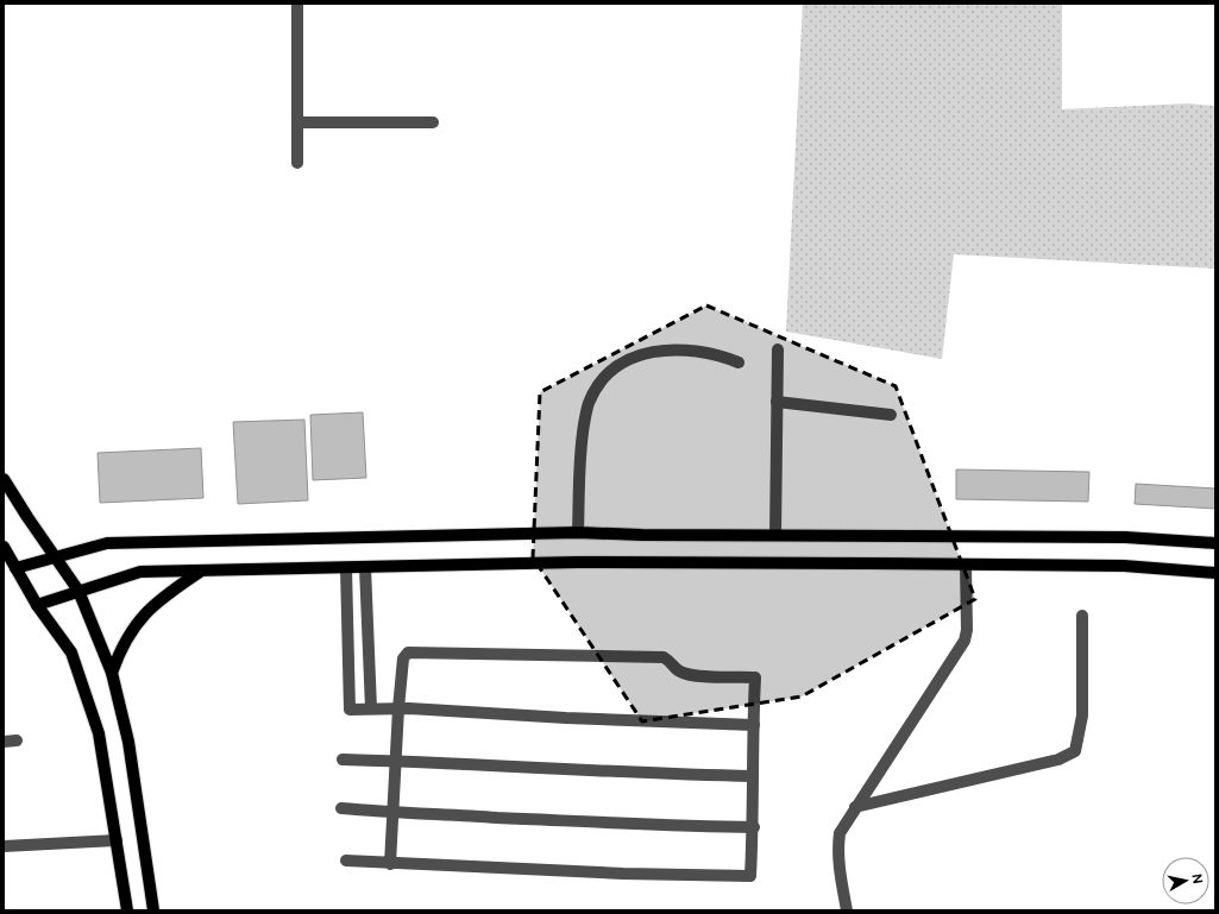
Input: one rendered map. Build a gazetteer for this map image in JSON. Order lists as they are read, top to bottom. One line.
{"north":"right"}
